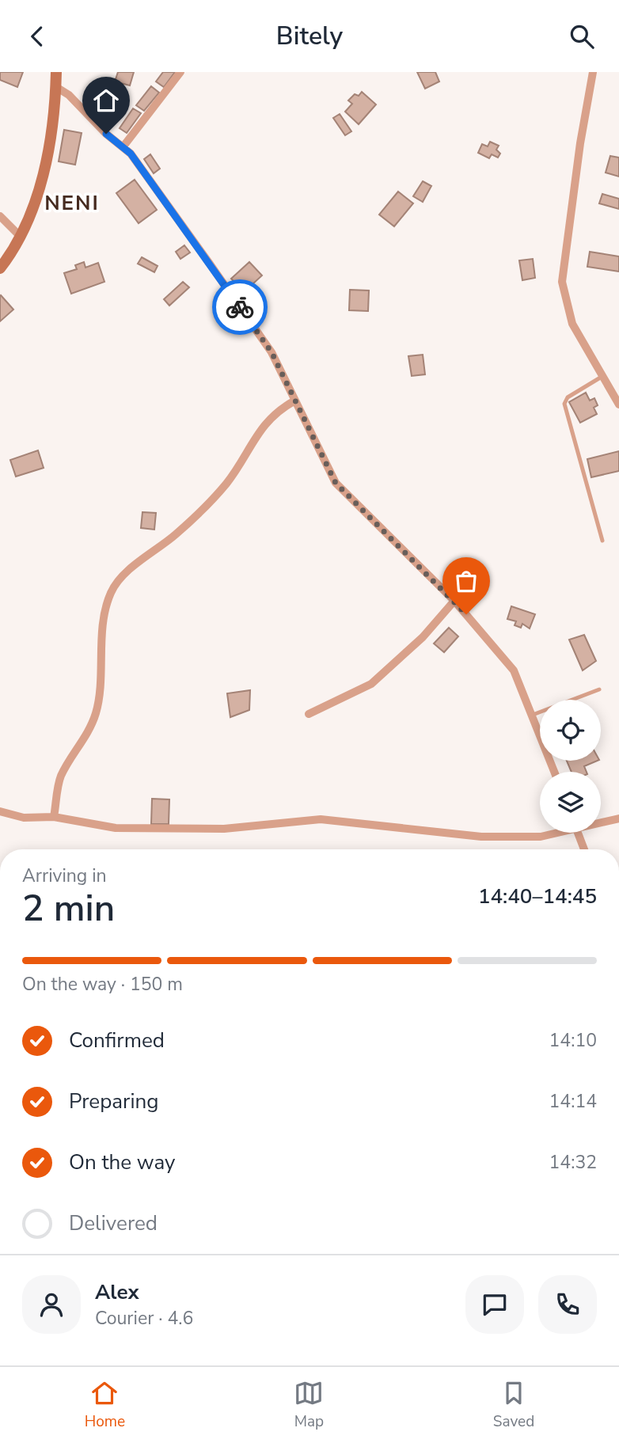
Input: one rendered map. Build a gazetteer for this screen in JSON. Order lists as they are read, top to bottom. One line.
{"districts":["NENI"],"page":{"header":"Bitely","heading":["2 min","Arriving in","14:40–14:45"],"panel":["Alex","Courier · 4.6"],"bar":"On the way · 150 m","list":[["Confirmed","14:10"],["Preparing","14:14"],["On the way","14:32"],"Delivered"],"tabs":["Home","Map","Saved"]}}
